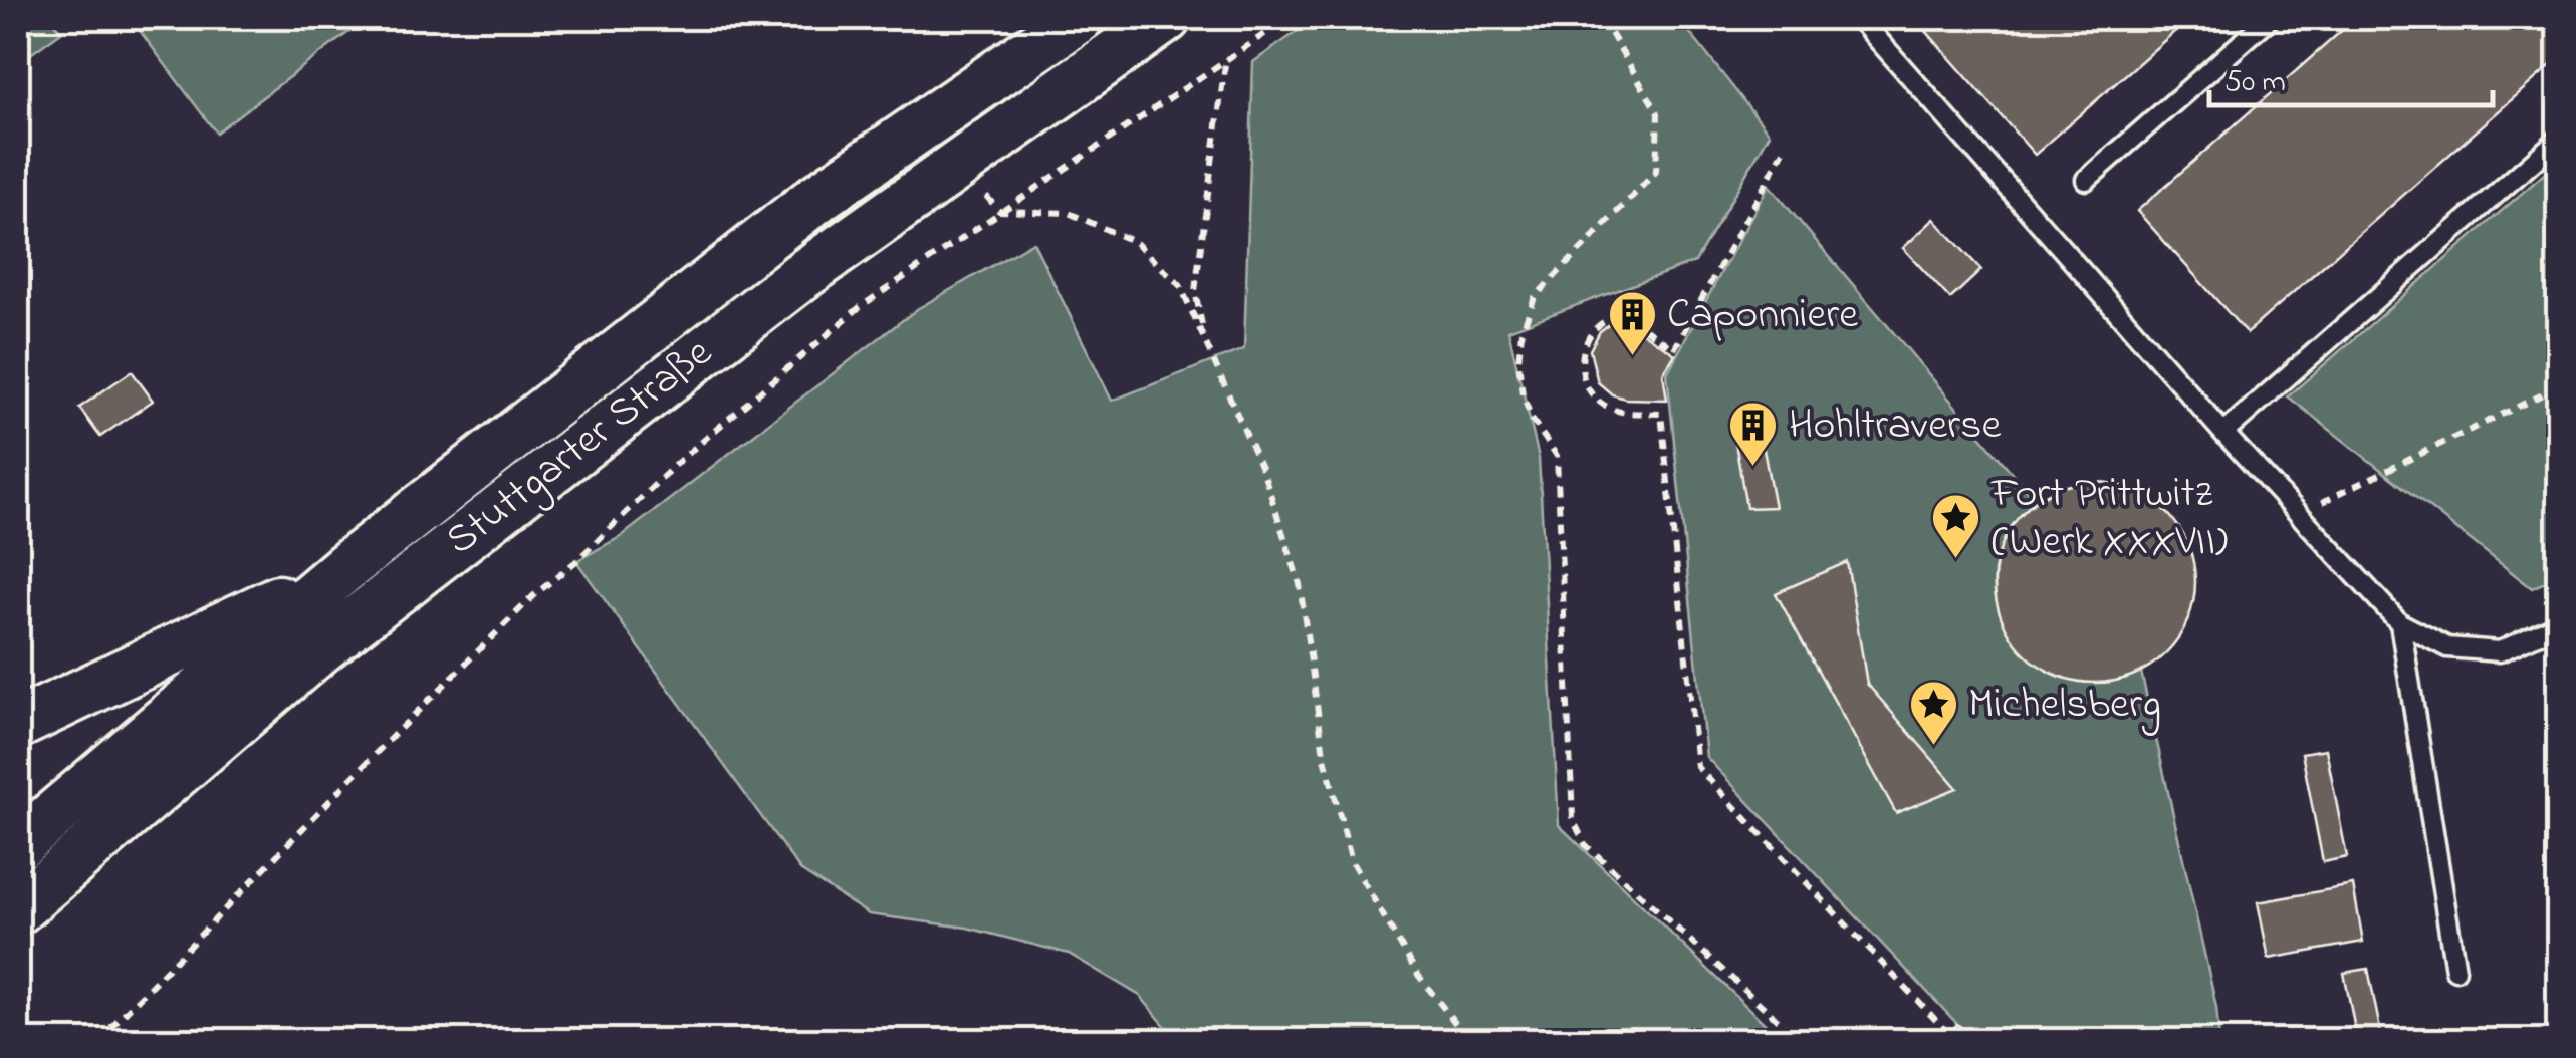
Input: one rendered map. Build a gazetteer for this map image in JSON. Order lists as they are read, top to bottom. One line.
{"streets":{"main road":["Stuttgarter Straße"]},"places":{"building":["Caponniere","Hohltraverse"],"place":["Fort Prittwitz (Werk XXXVII)","Michelsberg"]},"scale_bar":"50 m"}
